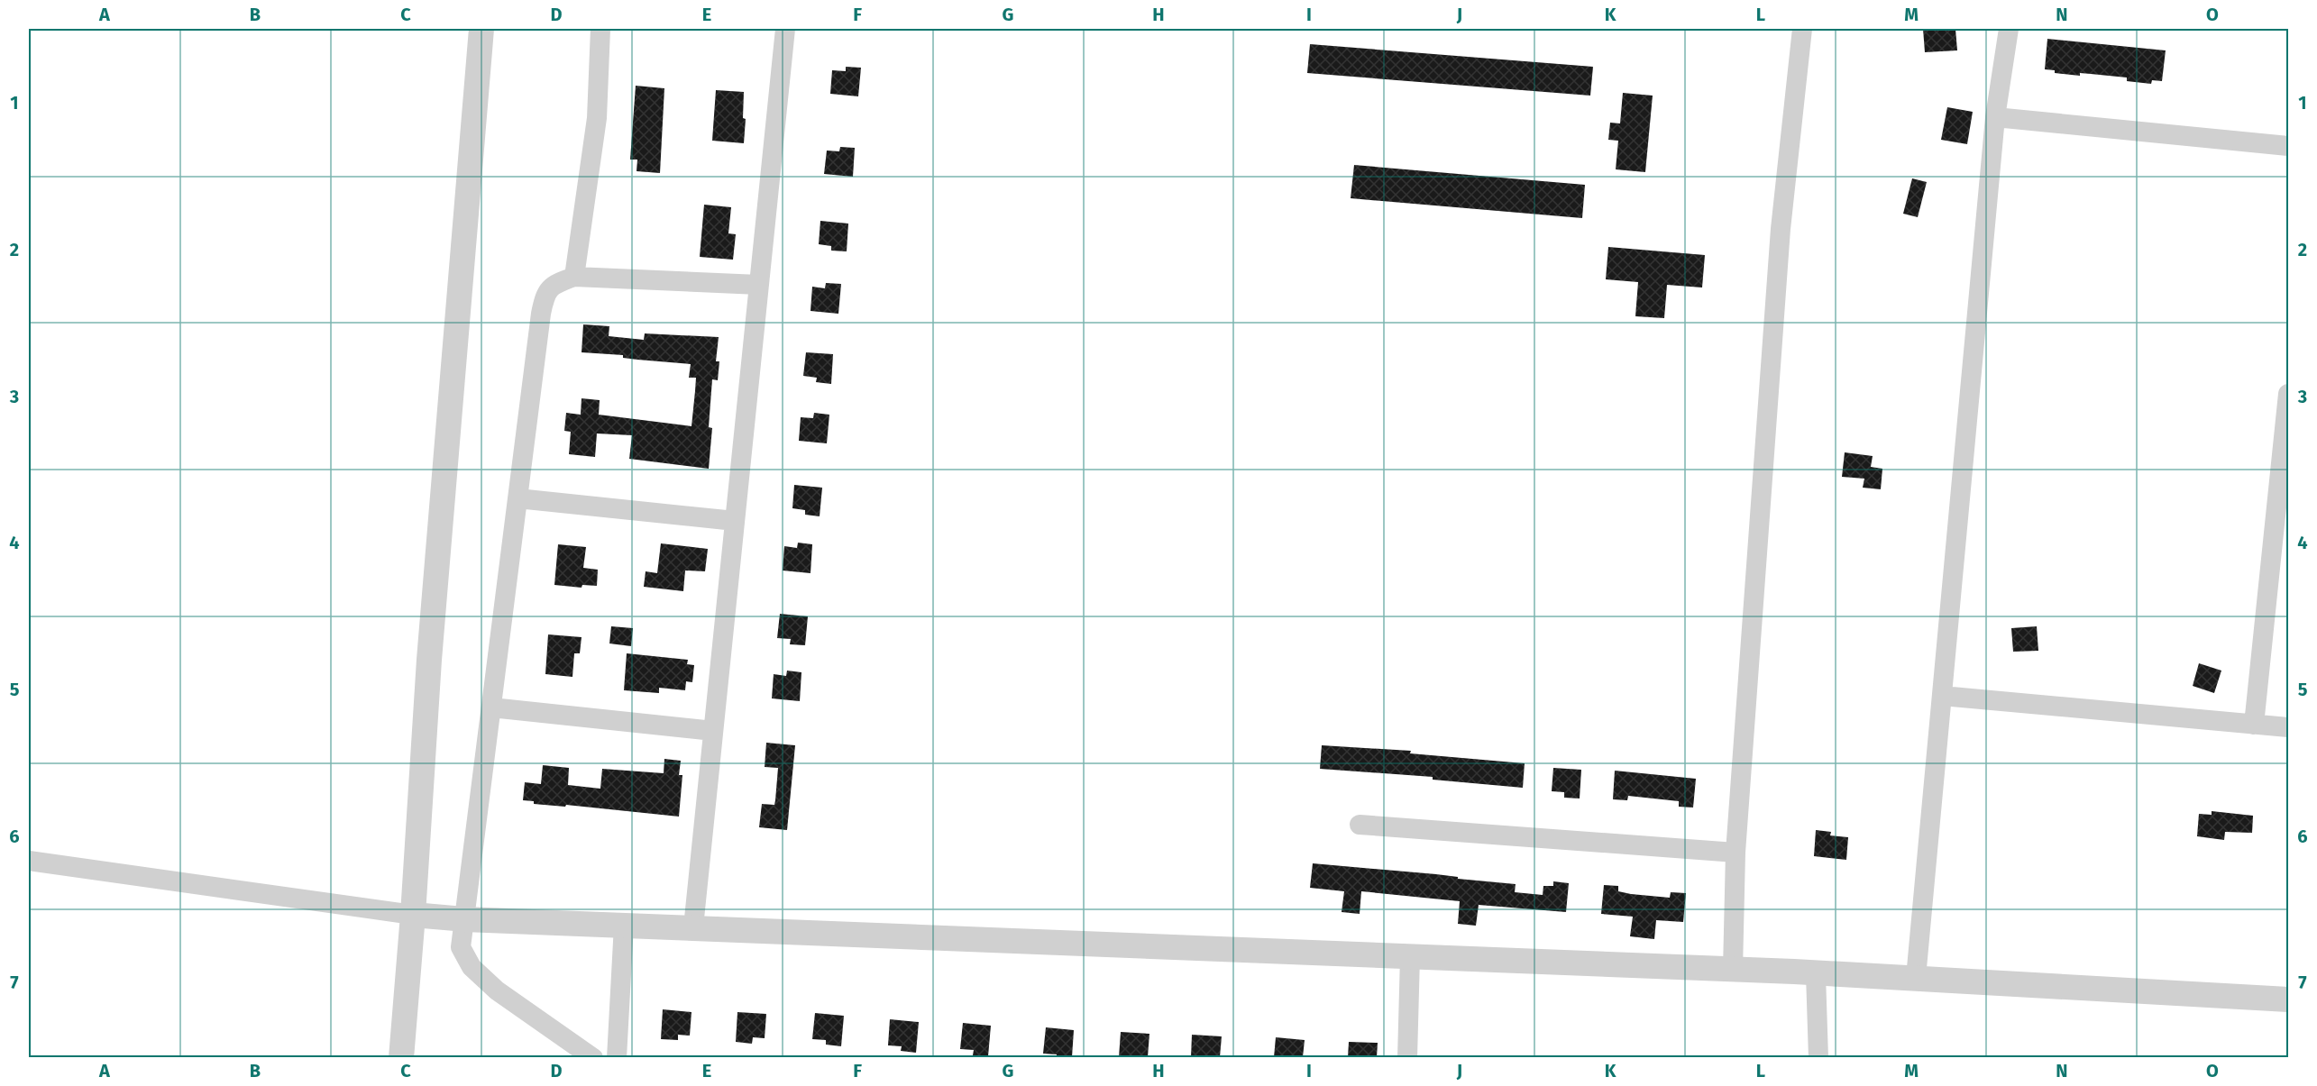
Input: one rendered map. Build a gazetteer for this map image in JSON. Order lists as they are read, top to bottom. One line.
{"grid":{"columns":["A","B","C","D","E","F","G","H","I","J","K","L","M","N","O"],"rows":["1","2","3","4","5","6","7"]}}
